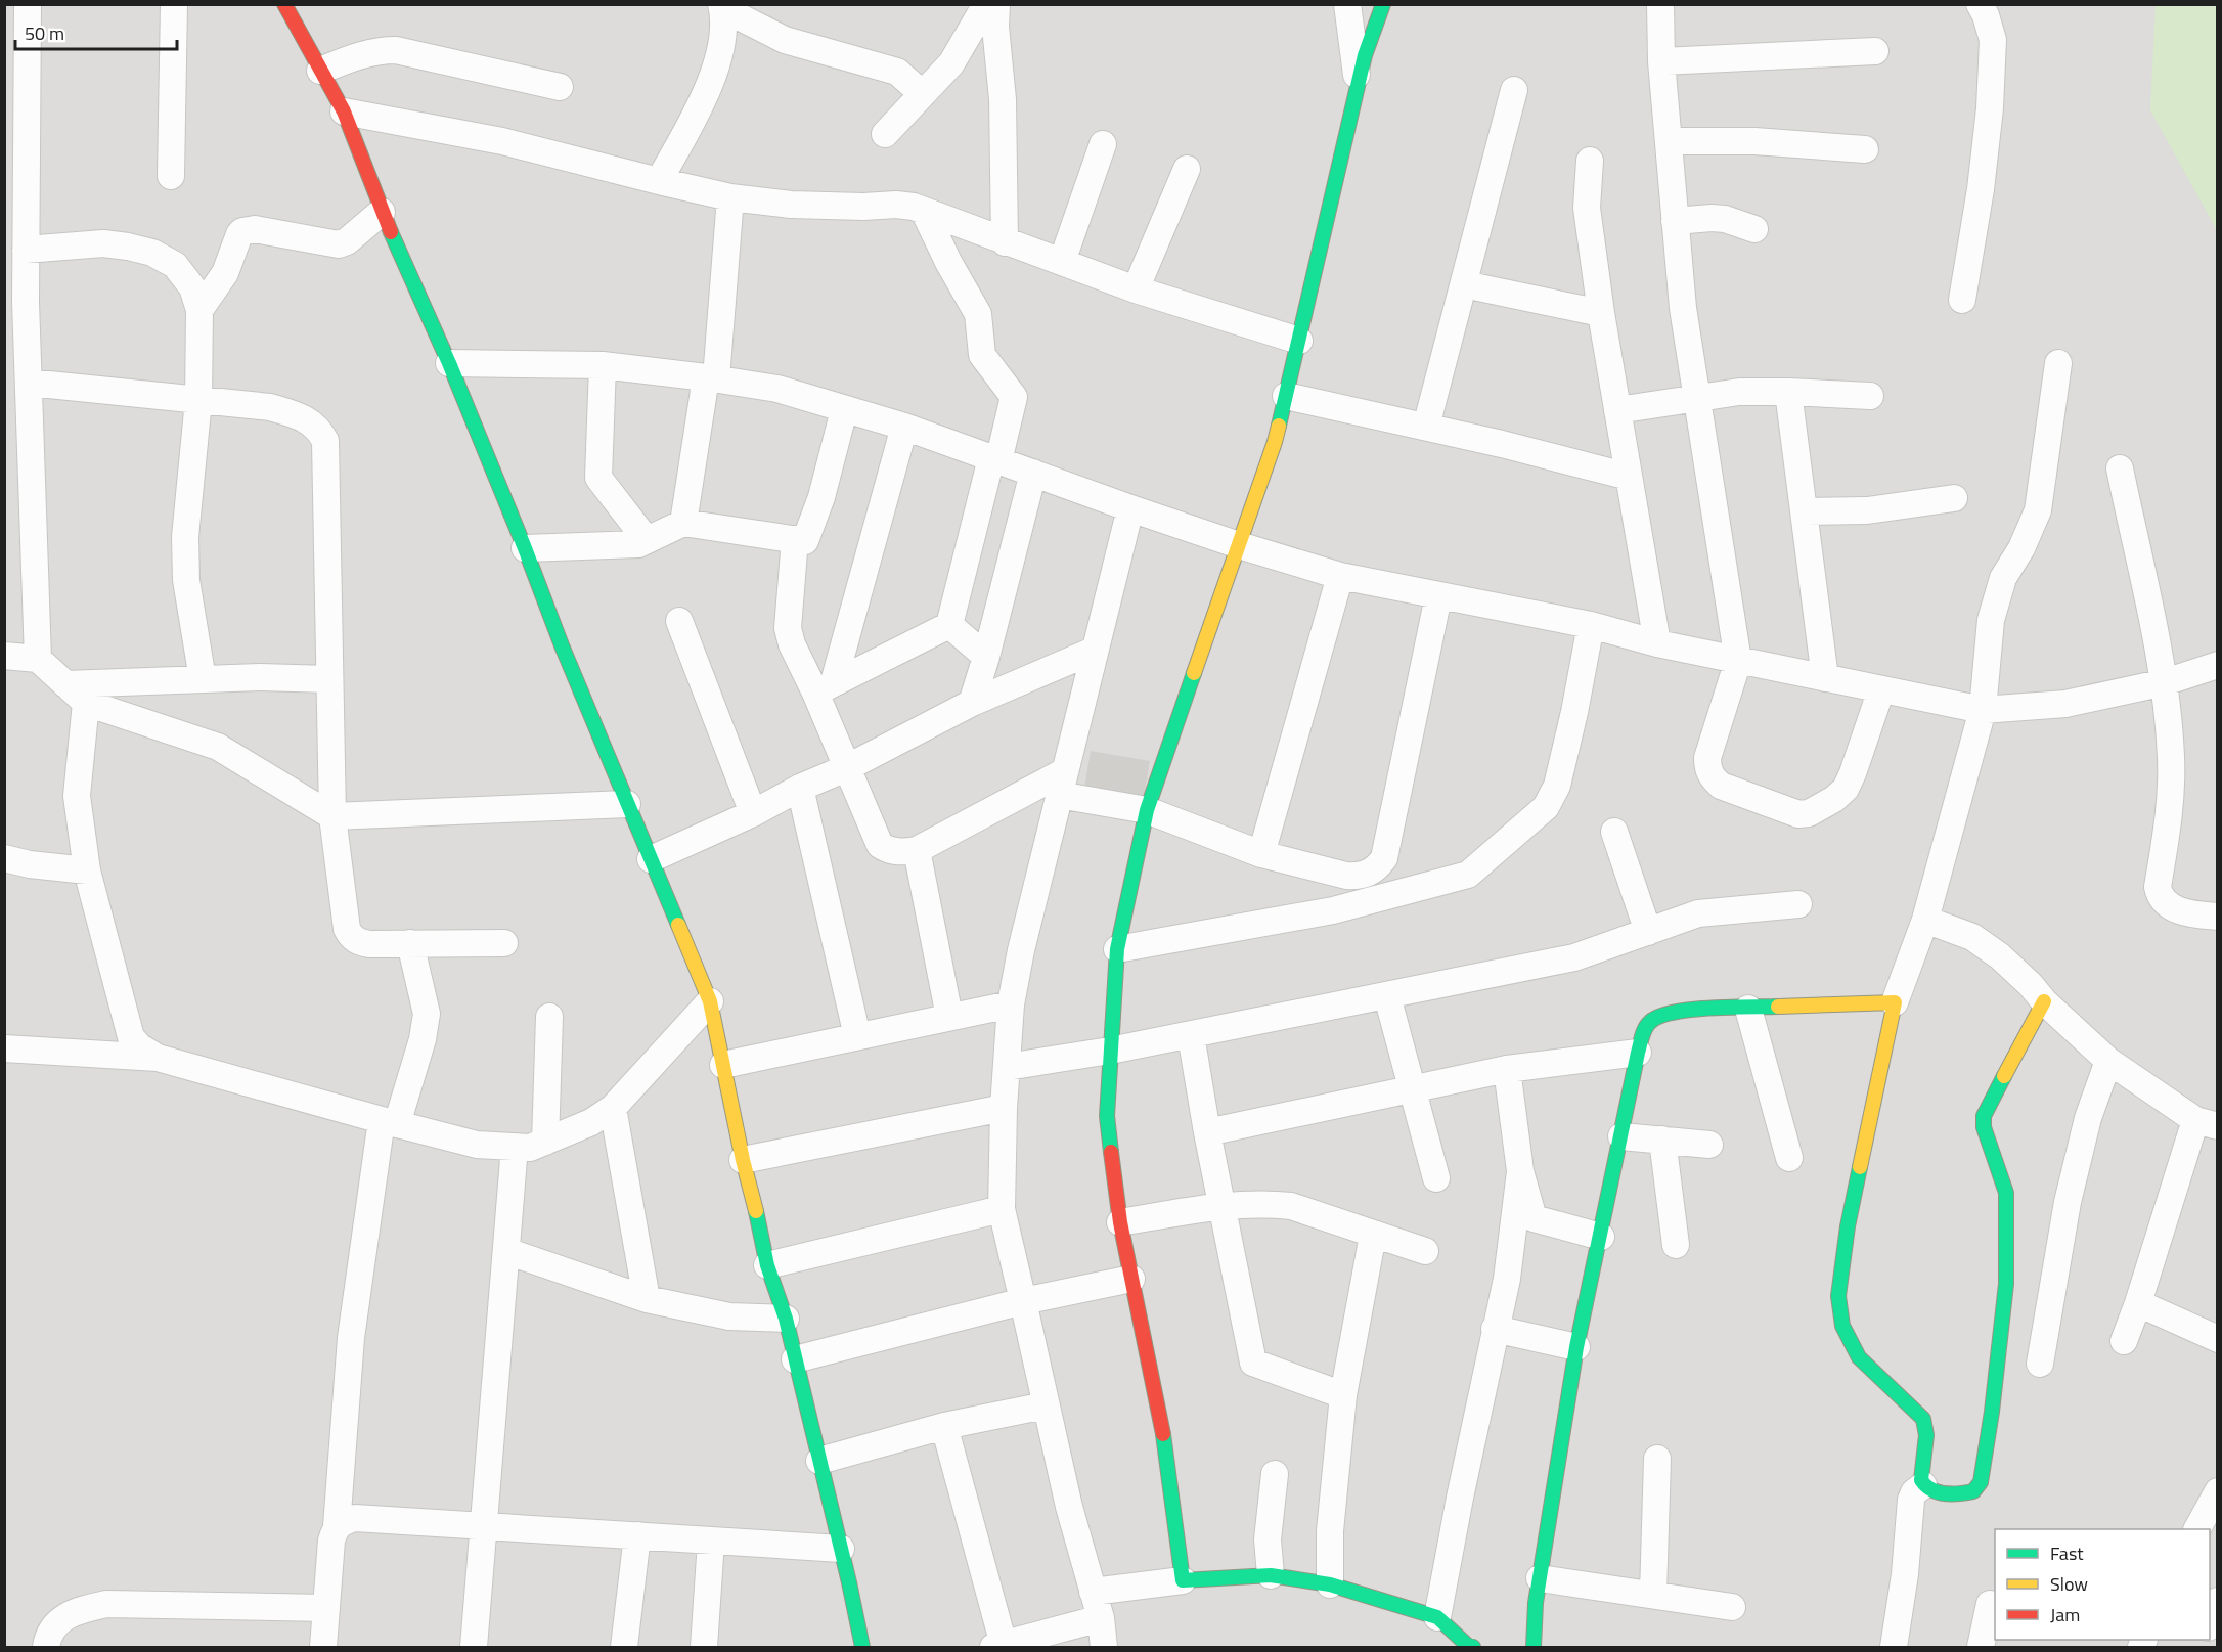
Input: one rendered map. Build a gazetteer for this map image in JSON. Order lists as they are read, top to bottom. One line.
{"legend":["Fast","Slow","Jam"],"scale_bar":"50 m"}
